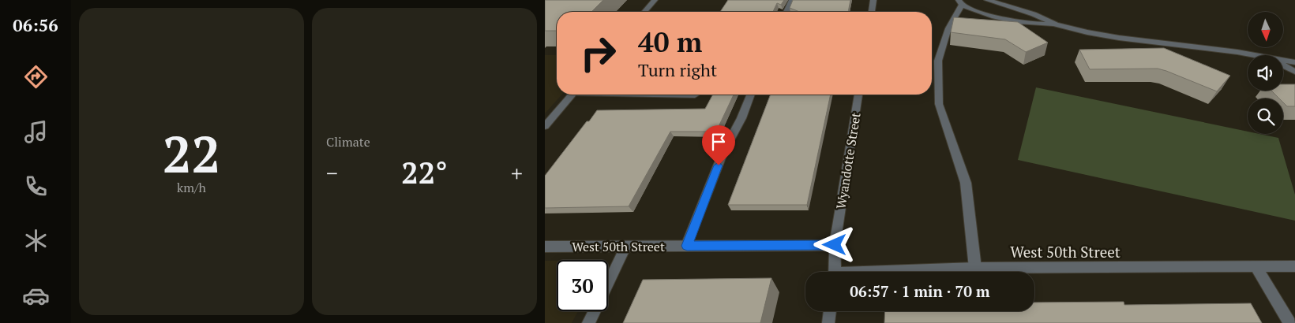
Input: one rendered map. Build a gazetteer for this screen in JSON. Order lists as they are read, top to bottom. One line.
{"streets":{"street":["Wyandotte Street","West 50th Street"]},"crossings":[["Wyandotte Street","West 50th Street"]],"north":"bottom","page":{"tabs":"06:56","tile":[["22","km/h"],"Climate"],"turn":["40 m","Turn right"],"heat":["−","22°","+"],"limit":"30","trip":"06:57 · 1 min · 70 m"}}
